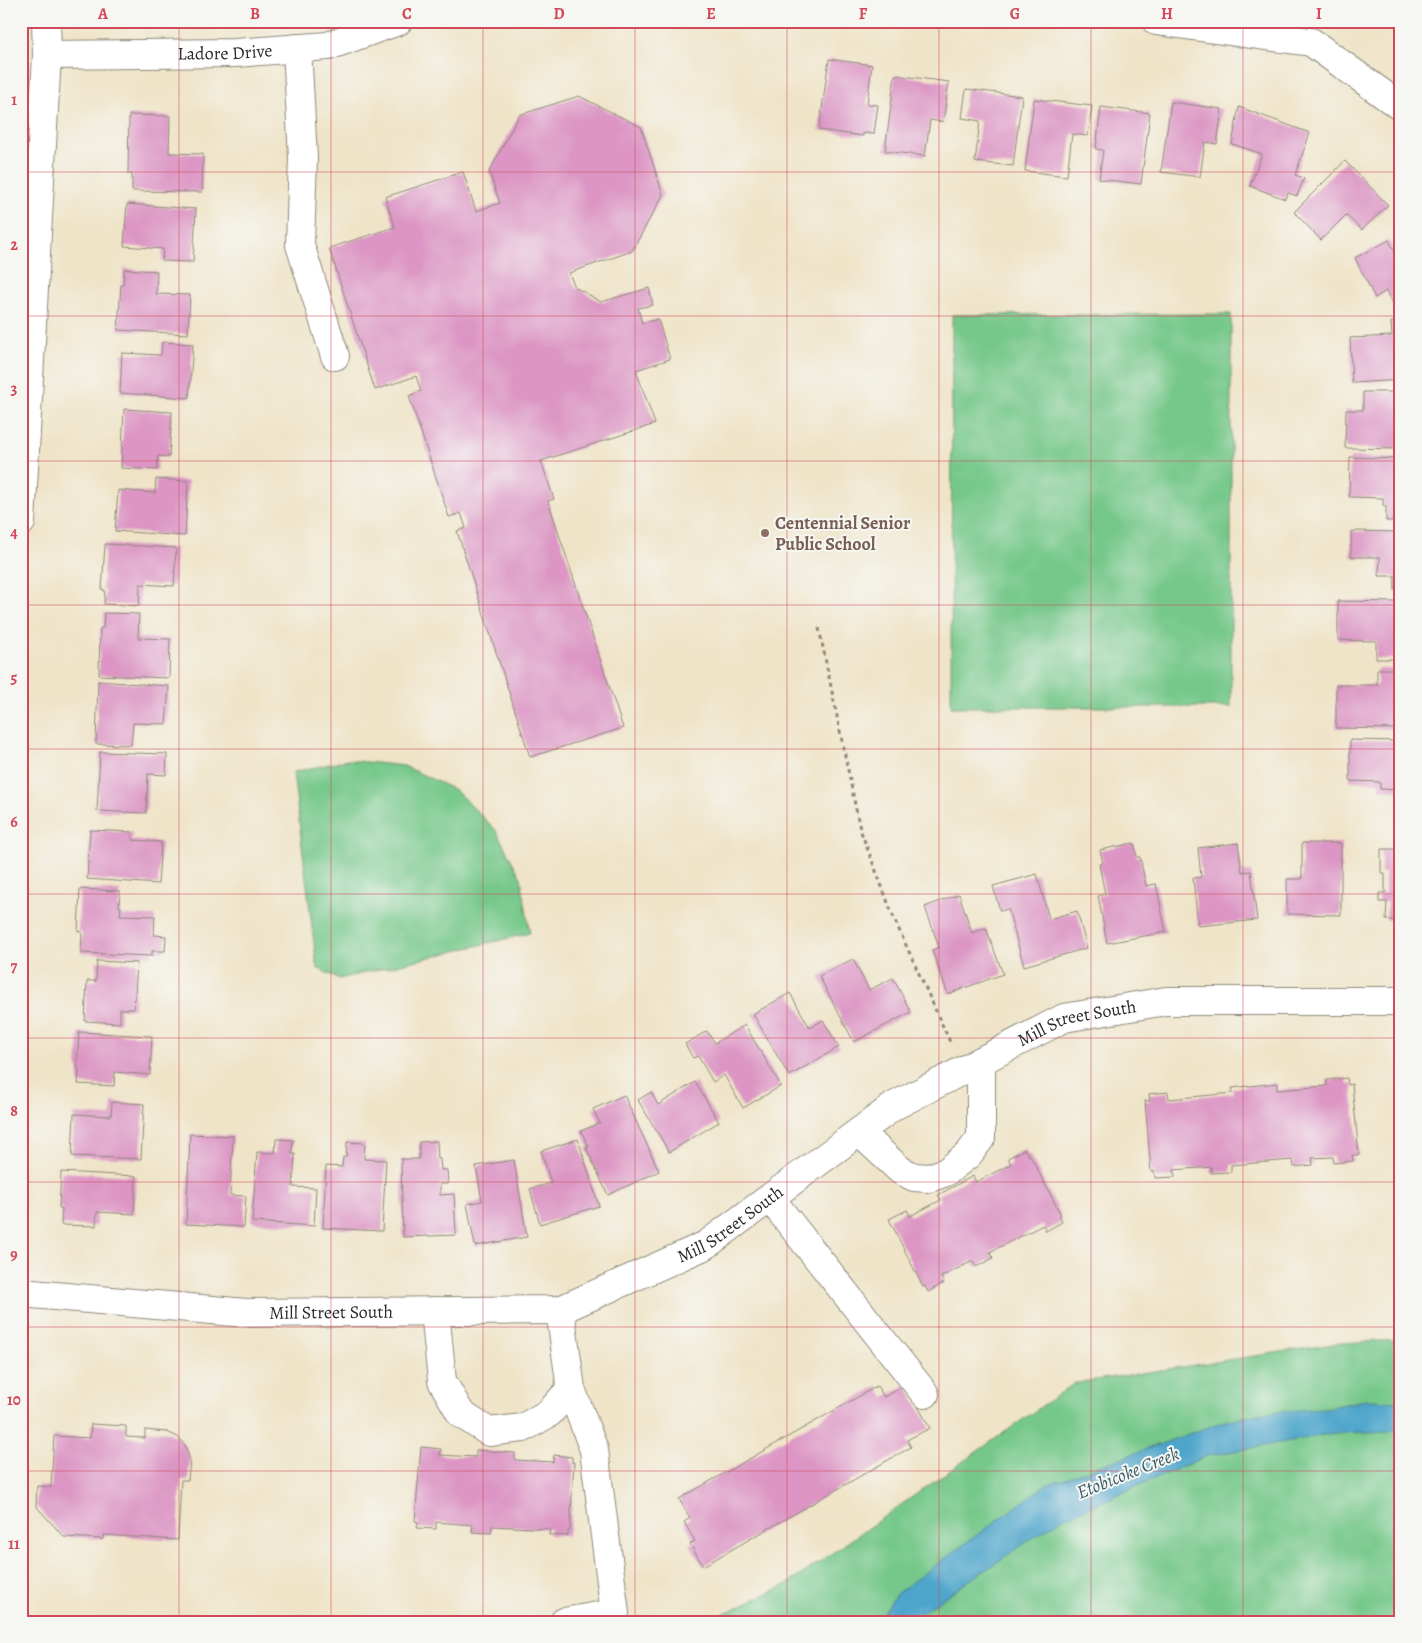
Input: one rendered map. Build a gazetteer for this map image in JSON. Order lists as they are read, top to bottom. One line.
{"streets":{"street":["Ladore Drive","Mill Street South"]},"water":["Etobicoke Creek"],"places":["Centennial Senior Public School"],"grid":{"columns":["A","B","C","D","E","F","G","H","I"],"rows":["1","2","3","4","5","6","7","8","9","10","11"]}}
